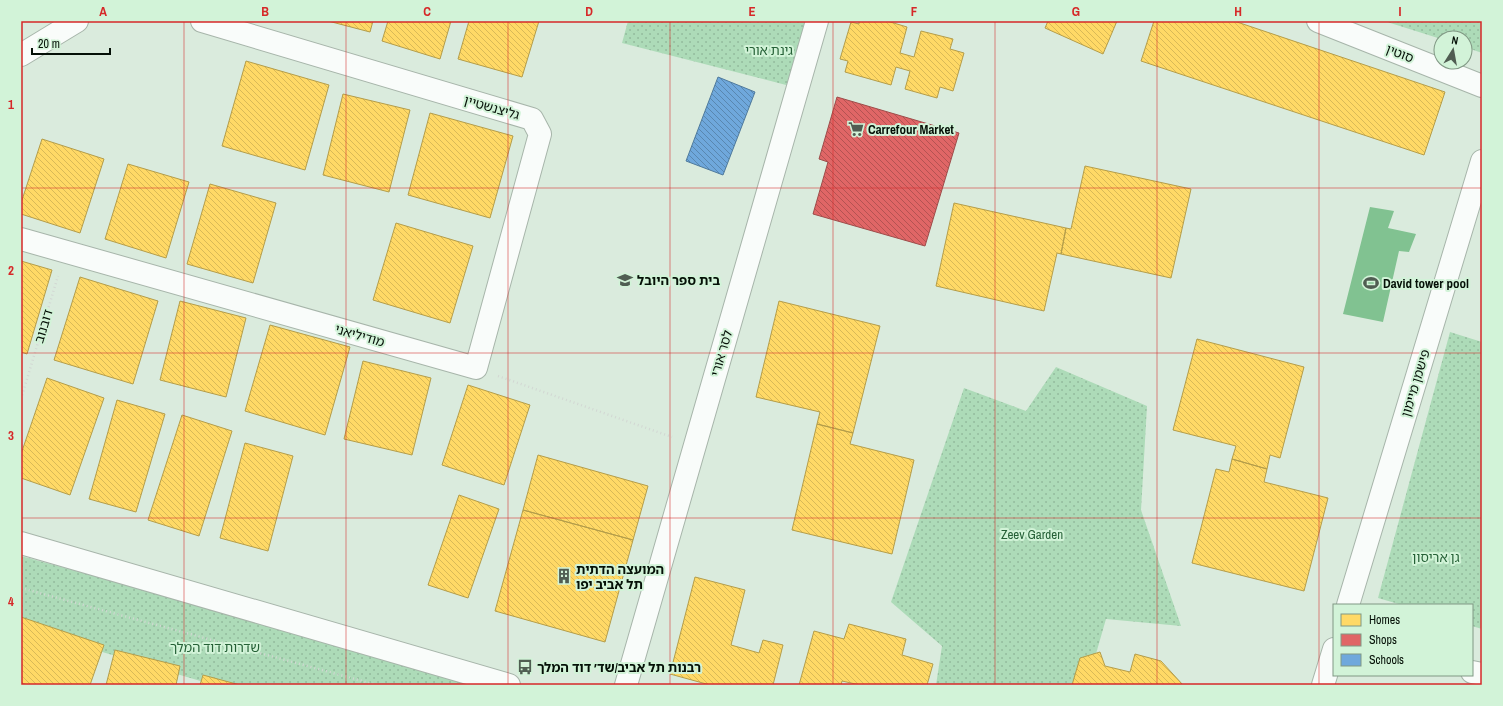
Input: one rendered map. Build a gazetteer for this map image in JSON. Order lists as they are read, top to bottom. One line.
{"streets":{"street":["סוטין","גליצנשטיין","מודיליאני","לסר אורי","פישמן מיימון"],"path":["דובנוב"]},"crossings":[["גליצנשטיין","מודיליאני"],["דובנוב","מודיליאני"]],"parks":["גינת אורי","Zeev Garden","גן אריסון","שדרות דוד המלך"],"places":{"supermarket":["Carrefour Market"],"school or university":["בית ספר היובל"],"sports":["David tower pool"],"building":["המועצה הדתית תל אביב יפו"],"bus stop":["רבנות תל אביב/שד׳ דוד המלך"]},"legend":["Homes","Shops","Schools"],"scale_bar":"20 m","north":"top","grid":{"columns":["A","B","C","D","E","F","G","H","I"],"rows":["1","2","3","4"]}}
